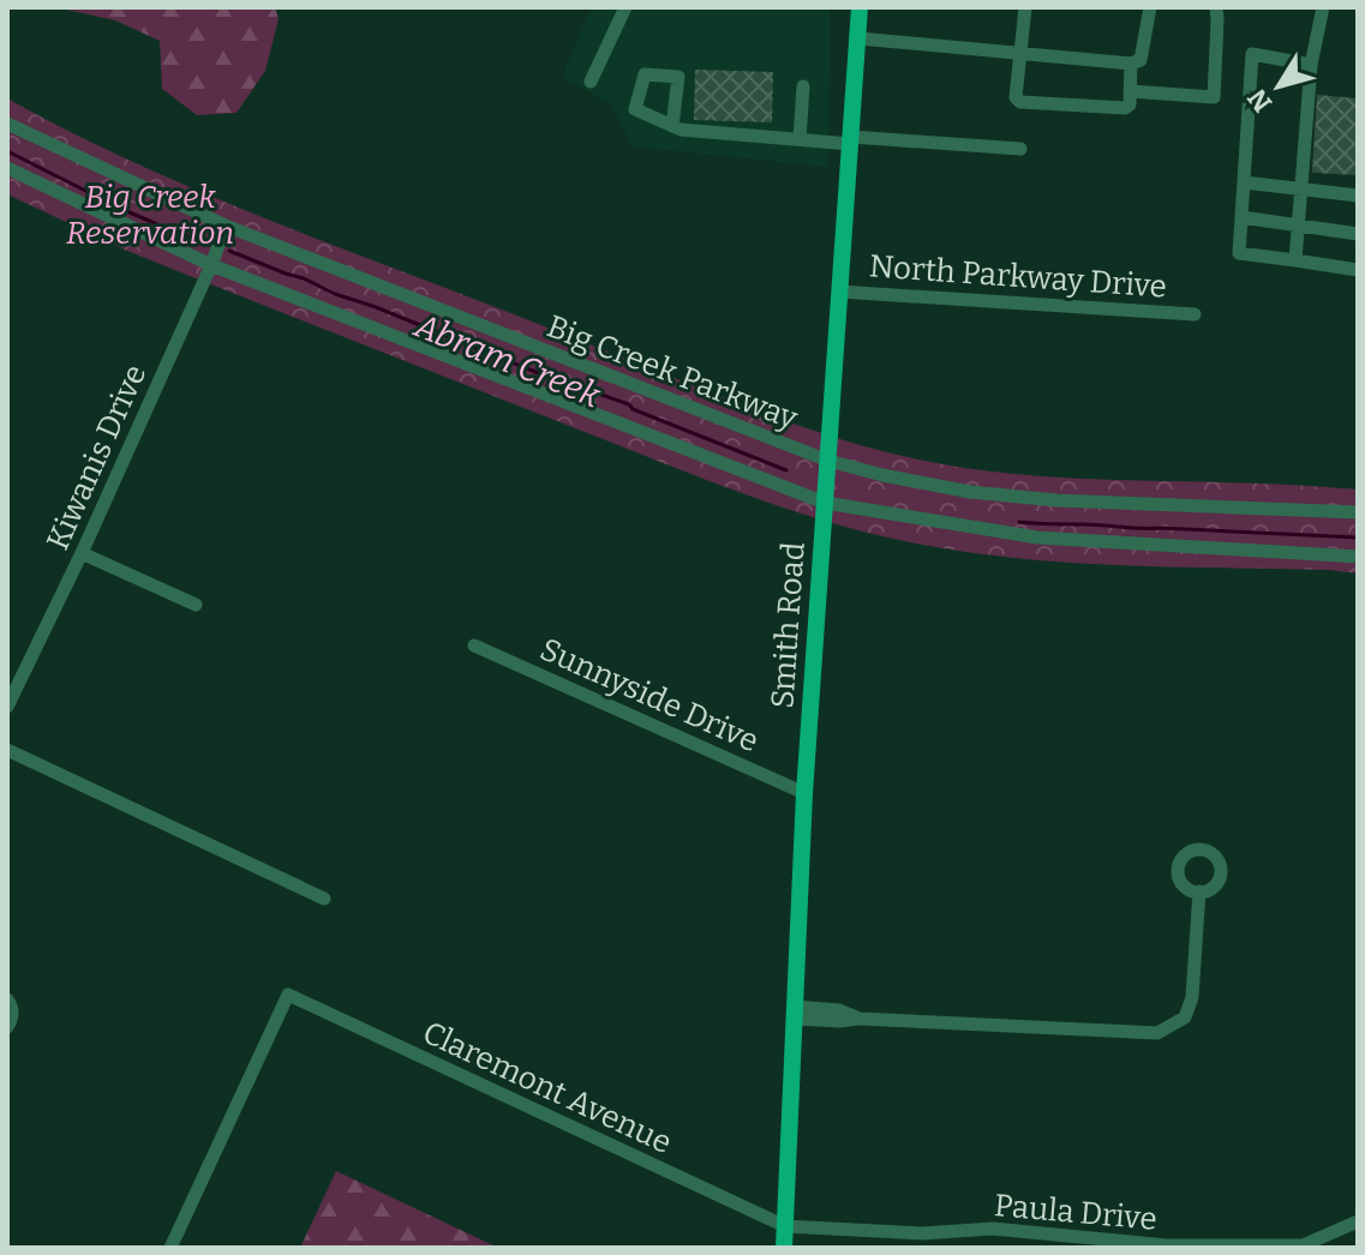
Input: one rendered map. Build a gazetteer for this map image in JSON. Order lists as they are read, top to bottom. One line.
{"streets":{"main road":["Smith Road"],"street":["North Parkway Drive","Big Creek Parkway","Kiwanis Drive","Sunnyside Drive","Claremont Avenue","Paula Drive"]},"crossings":[["North Parkway Drive","Smith Road"],["Big Creek Parkway","Kiwanis Drive"],["Big Creek Parkway","Smith Road"],["Smith Road","Sunnyside Drive"],["Smith Road","Claremont Avenue"],["Smith Road","Paula Drive"],["Claremont Avenue","Paula Drive"]],"water":["Abram Creek"],"parks":["Big Creek Reservation"],"north":"bottom left"}
